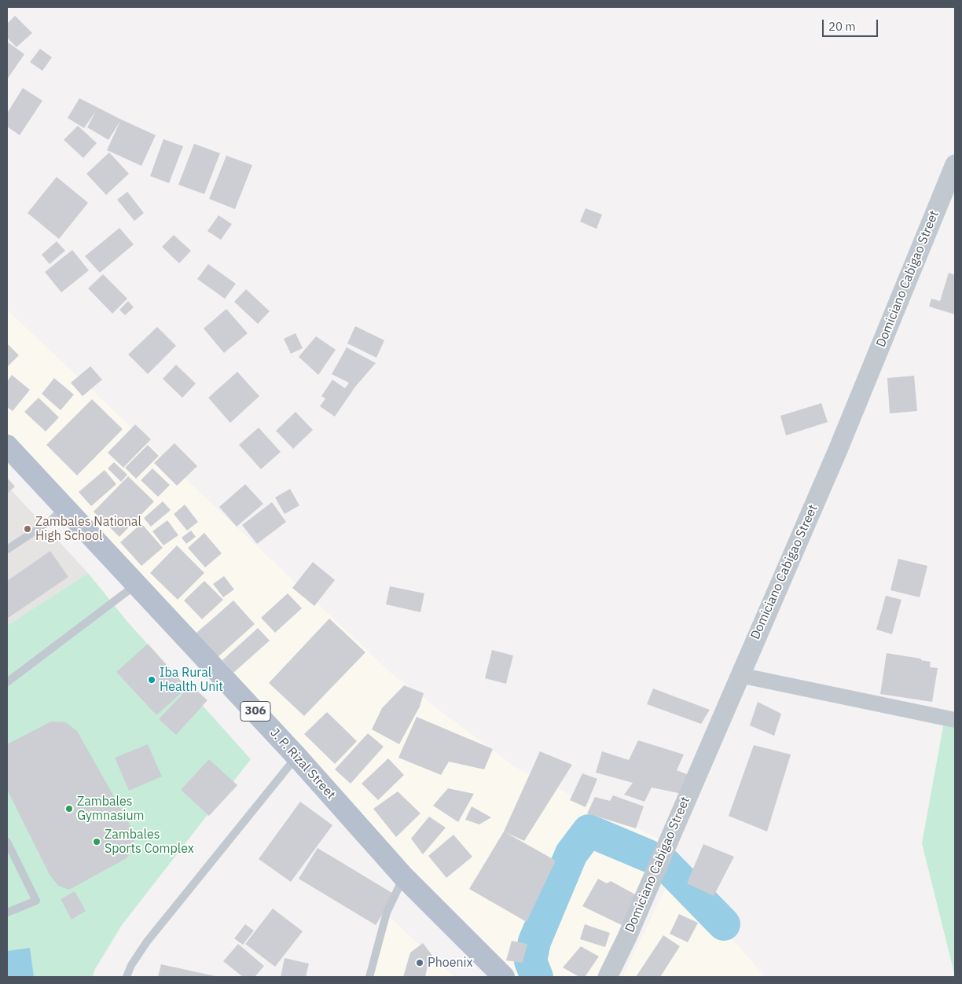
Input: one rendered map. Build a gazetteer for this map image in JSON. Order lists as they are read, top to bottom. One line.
{"streets":{"main road":["306","J. P. Rizal Street"],"street":["Domiciano Cabigao Street"]},"places":["Zambales National High School","Iba Rural Health Unit","Zambales Gymnasium","Zambales Sports Complex","Phoenix"],"scale_bar":"20 m"}
